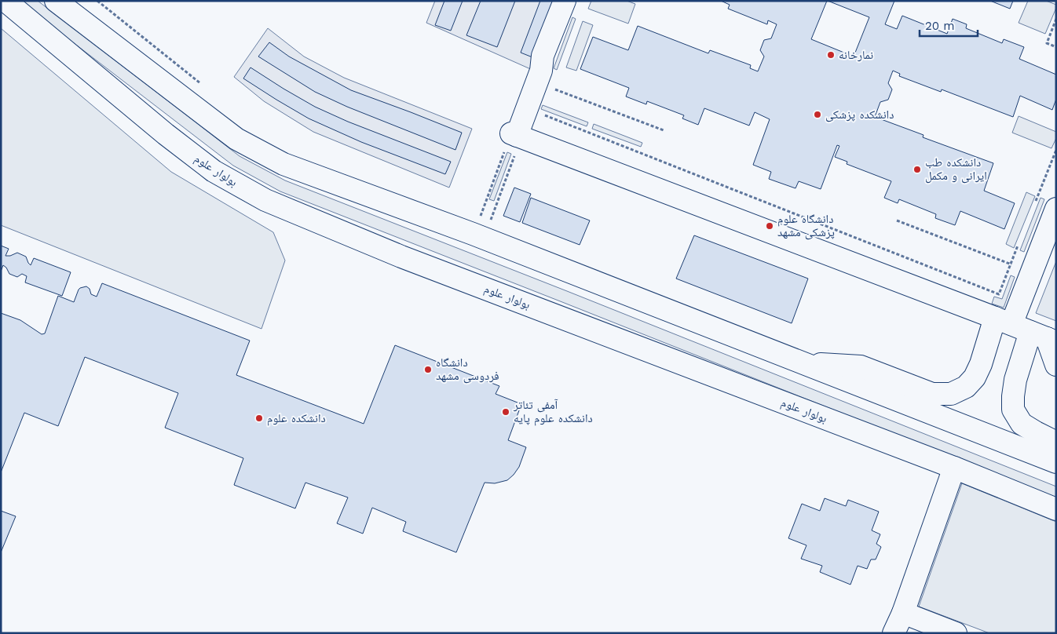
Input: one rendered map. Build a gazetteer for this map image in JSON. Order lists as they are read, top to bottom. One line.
{"streets":{"lane":["بولوار علوم"]},"places":["نمارخانه","دانشکده پزشکی","دانشکده طب ایرانی و مکمل","دانشگاه علوم پزشکی مشهد","دانشگاه فردوسی مشهد","آمفی تئاتر دانشکده علوم پایه","دانشکده علوم"],"scale_bar":"20 m"}
